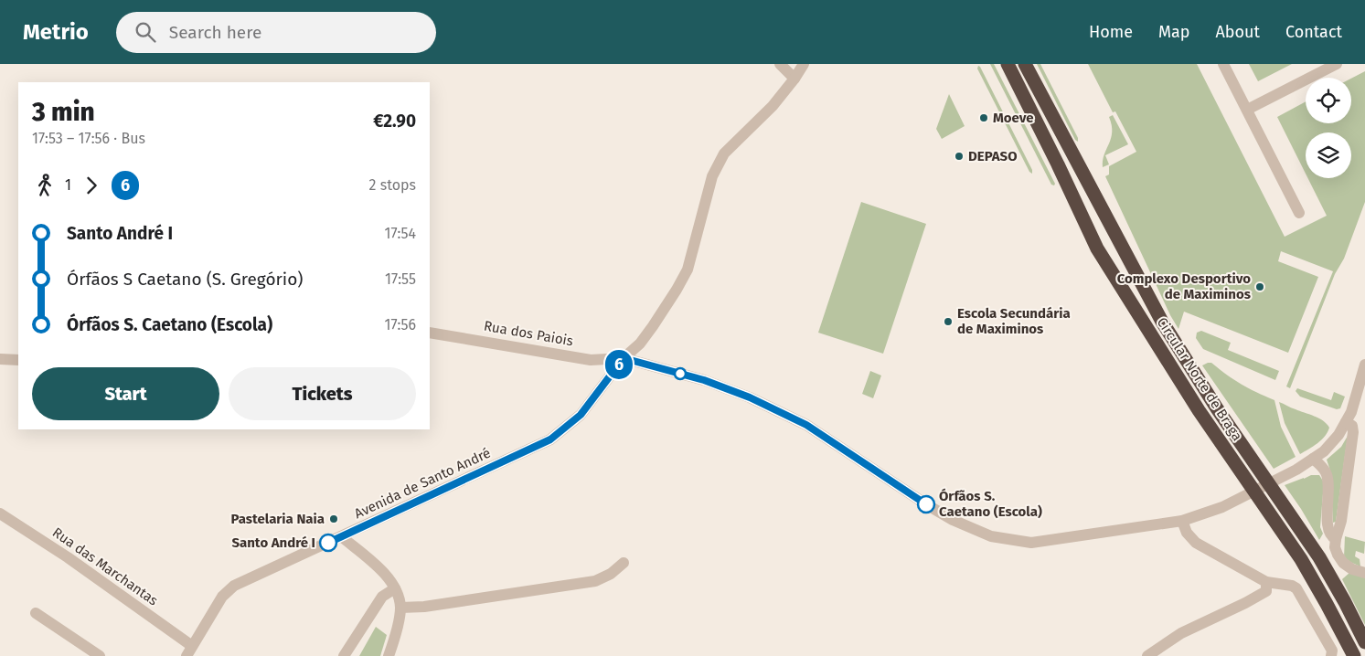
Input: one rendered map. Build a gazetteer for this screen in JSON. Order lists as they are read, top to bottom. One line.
{"streets":{"highway":["Circular Norte de Braga"],"street":["Rua dos Paiois","Avenida de Santo André","Rua das Marchantas"]},"crossings":[["Rua dos Paiois","Avenida de Santo André"],["Avenida de Santo André","Rua das Marchantas"]],"places":["Moeve","DEPASO","Complexo Desportivo de Maximinos","Escola Secundária de Maximinos","Órfãos S. Caetano (Escola)","Pastelaria Naia","Santo André I"],"lines":["bus line 6"],"page":{"header":"Metrio","search":"Search here","nav":["Home","Map","About","Contact"],"on_map":"6","heading":["3 min","17:53 – 17:56 · Bus","€2.90"],"legs":["1","6","2 stops"],"list":[{"name":"Santo André I","value":"17:54"},{"name":"Órfãos S Caetano (S. Gregório)","value":"17:55"},{"name":"Órfãos S. Caetano (Escola)","value":"17:56"}],"buttons":["Start","Tickets"]}}
